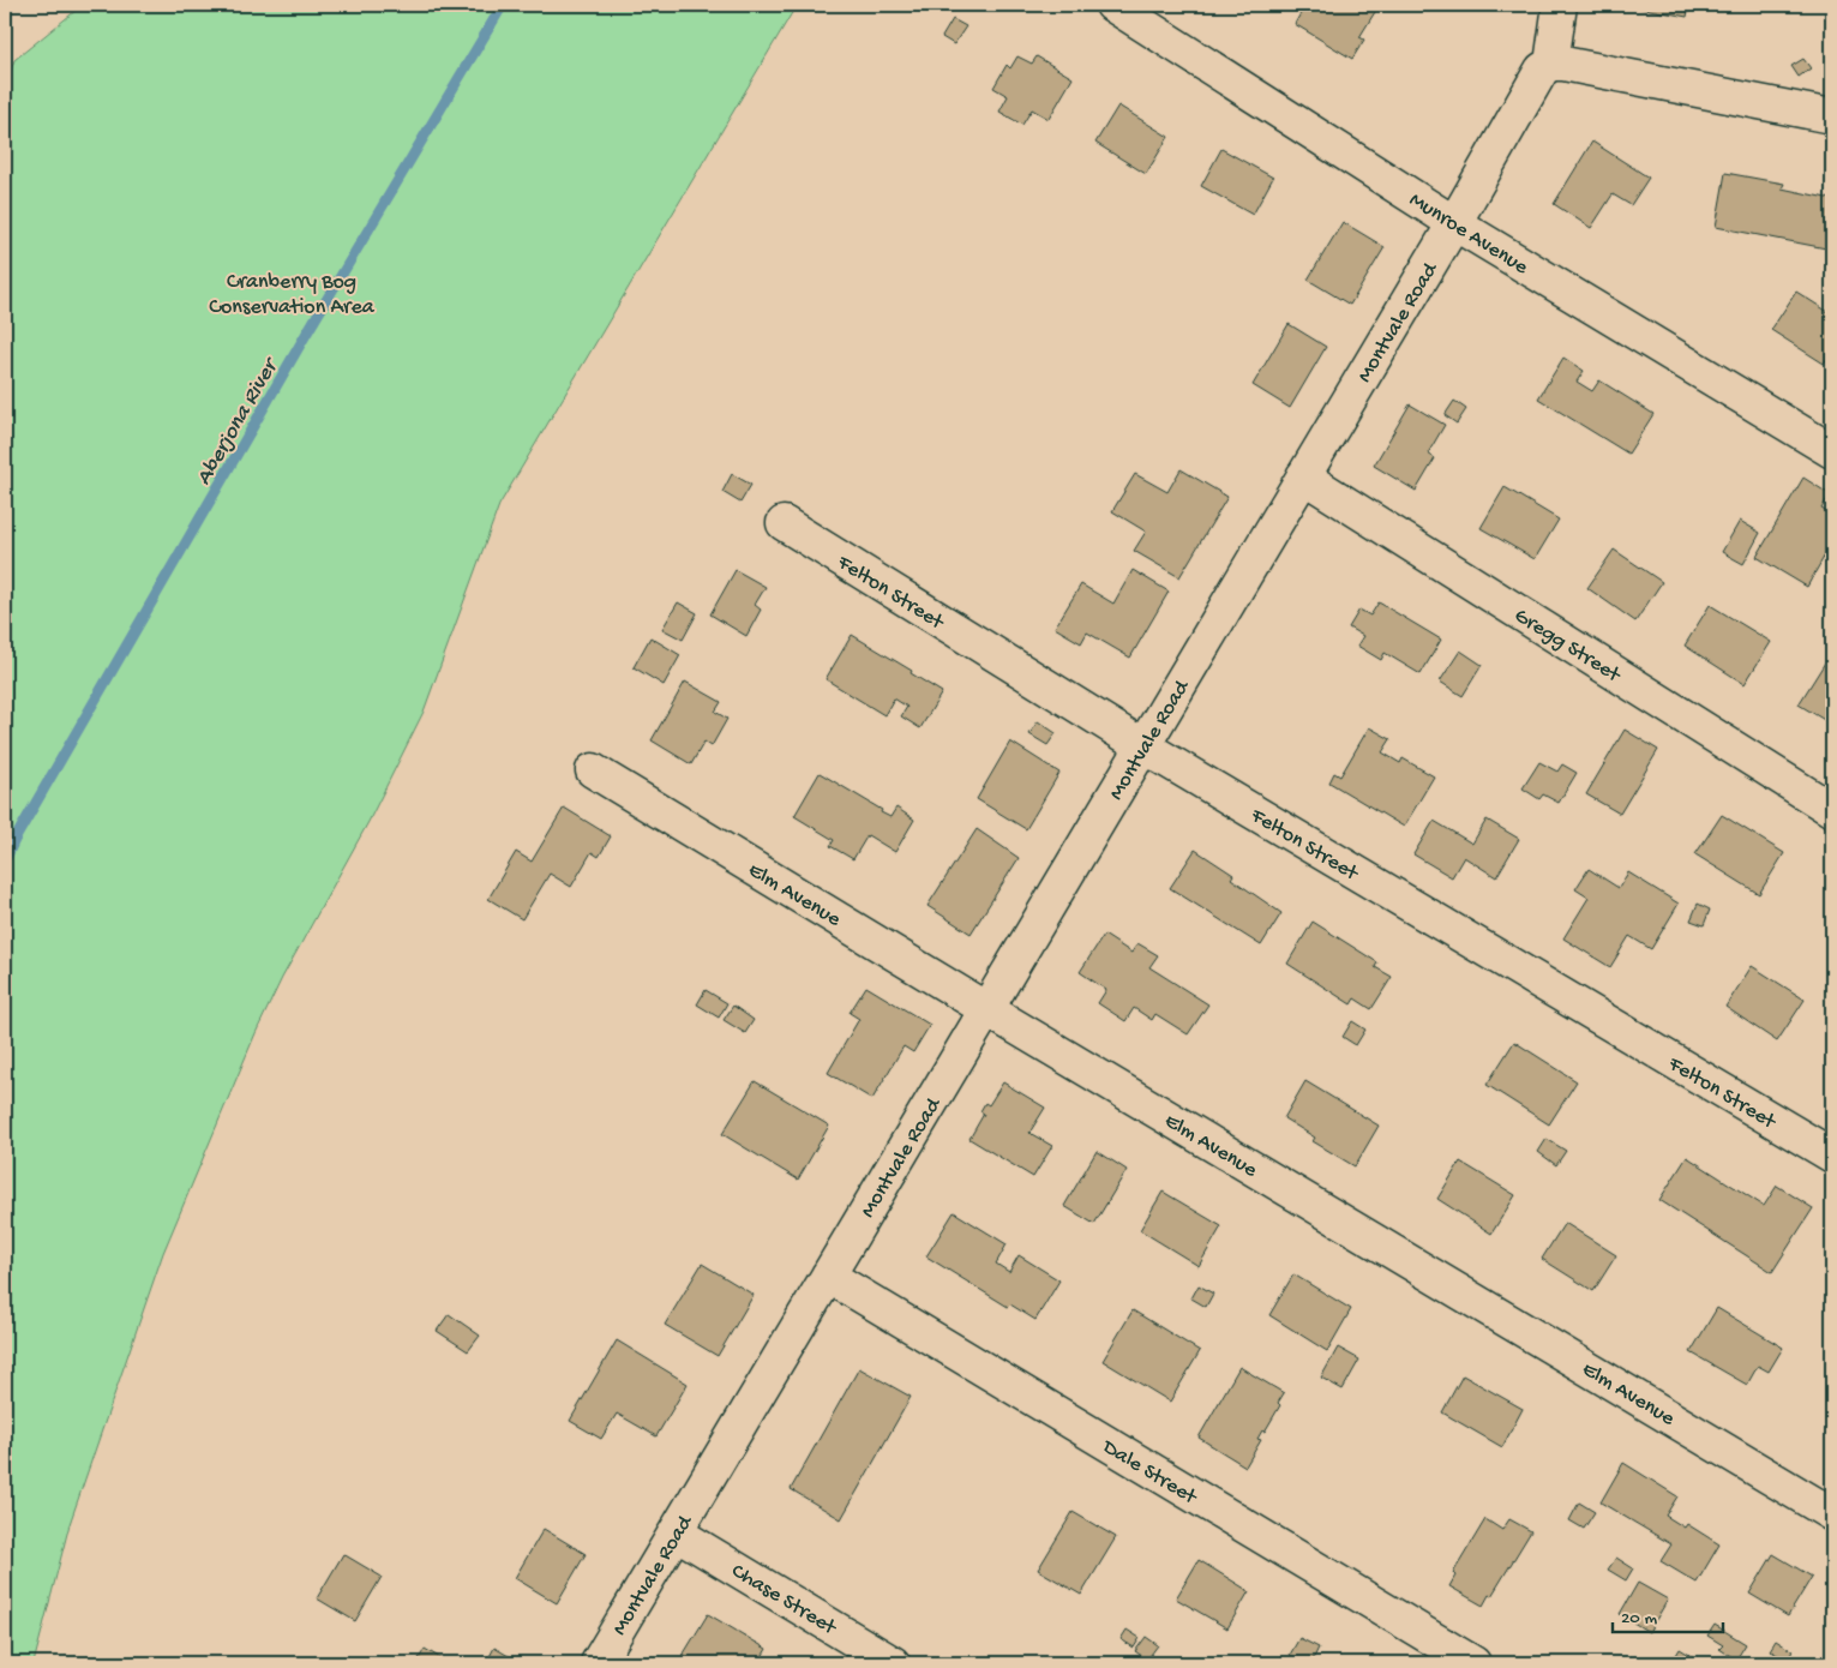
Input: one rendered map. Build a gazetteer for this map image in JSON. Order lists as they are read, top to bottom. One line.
{"streets":{"street":["Munroe Avenue","Montvale Road","Felton Street","Gregg Street","Elm Avenue","Dale Street","Chase Street"]},"crossings":[["Munroe Avenue","Montvale Road"],["Montvale Road","Felton Street"],["Montvale Road","Gregg Street"],["Montvale Road","Elm Avenue"],["Montvale Road","Dale Street"],["Montvale Road","Chase Street"]],"water":["Aberjona River"],"parks":["Cranberry Bog Conservation Area"],"scale_bar":"20 m"}
